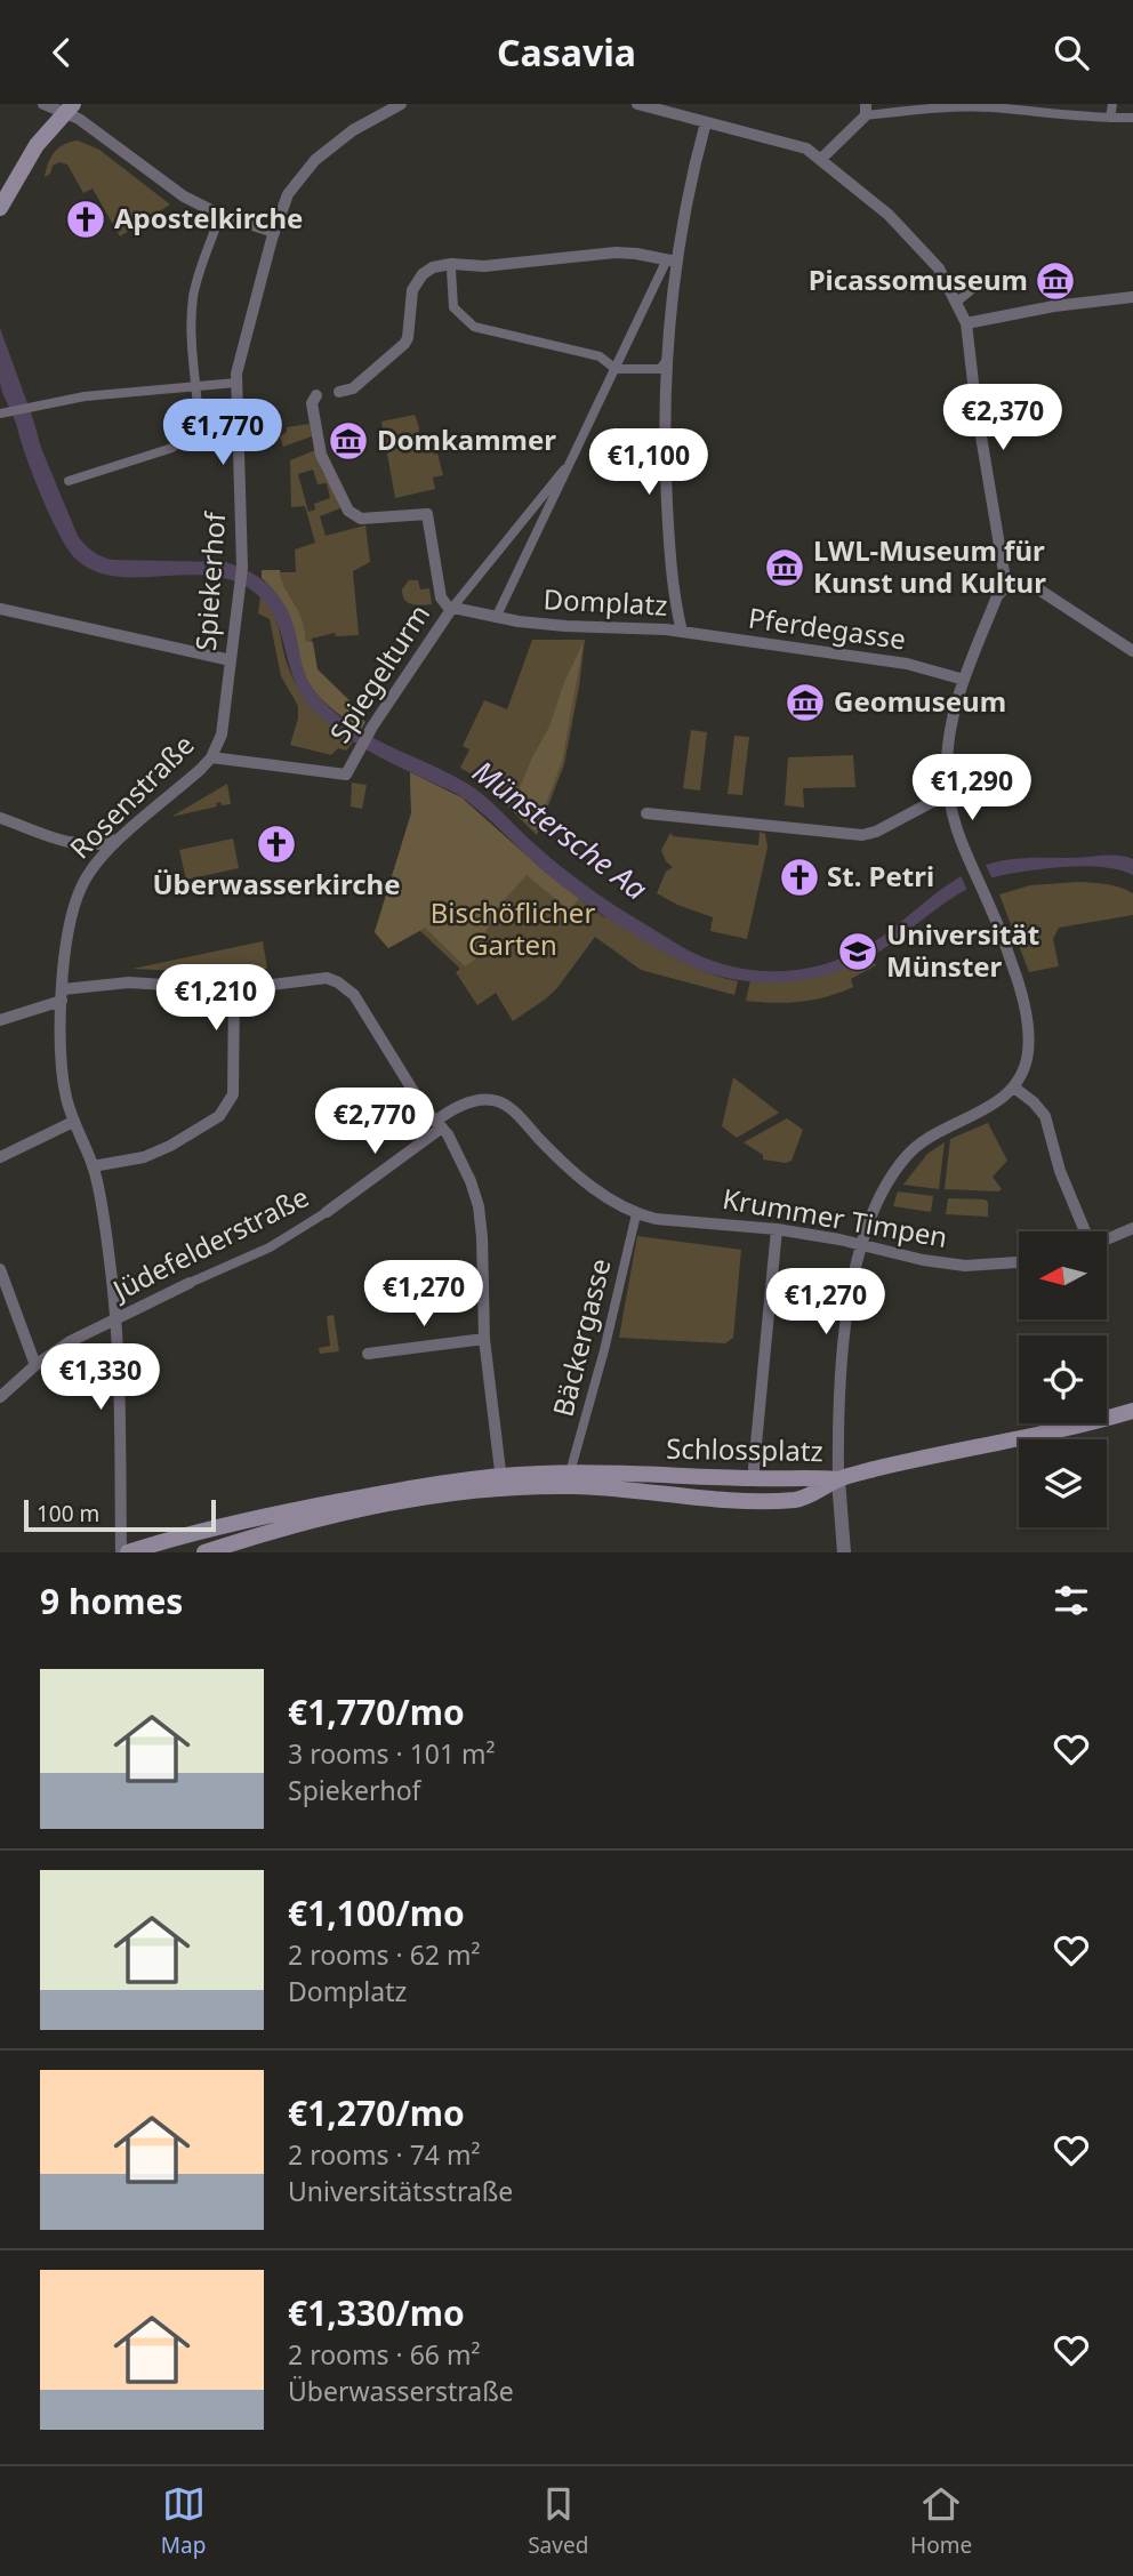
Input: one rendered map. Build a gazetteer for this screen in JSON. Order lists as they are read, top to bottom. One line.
{"streets":{"main road":["Schlossplatz"],"street":["Spiekerhof","Domplatz","Pferdegasse","Spiegelturm","Rosenstraße","Krummer Timpen","Jüdefelderstraße","Bäckergasse"]},"crossings":[["Spiekerhof","Rosenstraße"],["Domplatz","Pferdegasse"],["Domplatz","Spiegelturm"],["Spiegelturm","Rosenstraße"],["Krummer Timpen","Jüdefelderstraße"],["Krummer Timpen","Bäckergasse"],["Bäckergasse","Schlossplatz"]],"water":["Münstersche Aa"],"parks":["Bischöflicher Garten"],"places":{"church":["Apostelkirche","Überwasserkirche","St. Petri"],"museum":["Picassomuseum","Domkammer","LWL-Museum für Kunst und Kultur","Geomuseum"],"school or university":["Universität Münster"]},"scale_bar":"100 m","north":"left","page":{"header":"Casavia","price":["€2,370","€1,770","€1,100","€1,290","€1,210","€2,770","€1,270","€1,270","€1,330"],"scale":"100 m","heading":"9 homes","list":[{"name":"€1,770/mo","note":"3 rooms · 101 m² · Spiekerhof"},{"name":"€1,100/mo","note":"2 rooms · 62 m² · Domplatz"},{"name":"€1,270/mo","note":"2 rooms · 74 m² · Universitätsstraße"},{"name":"€1,330/mo","note":"2 rooms · 66 m² · Überwasserstraße"}],"tabs":["Map","Saved","Home"]}}
